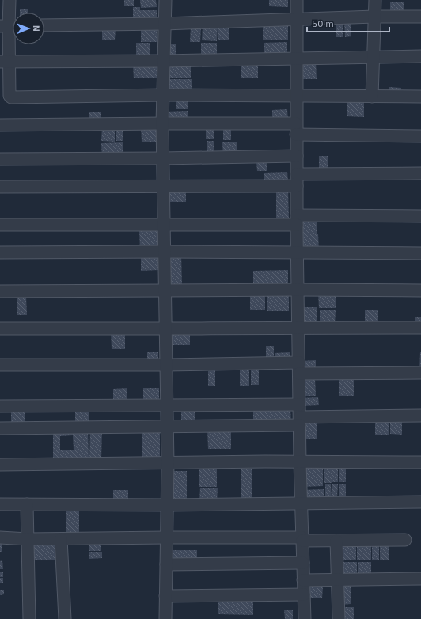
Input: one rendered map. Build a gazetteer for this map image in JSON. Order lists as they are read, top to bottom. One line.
{"scale_bar":"50 m","north":"right"}
